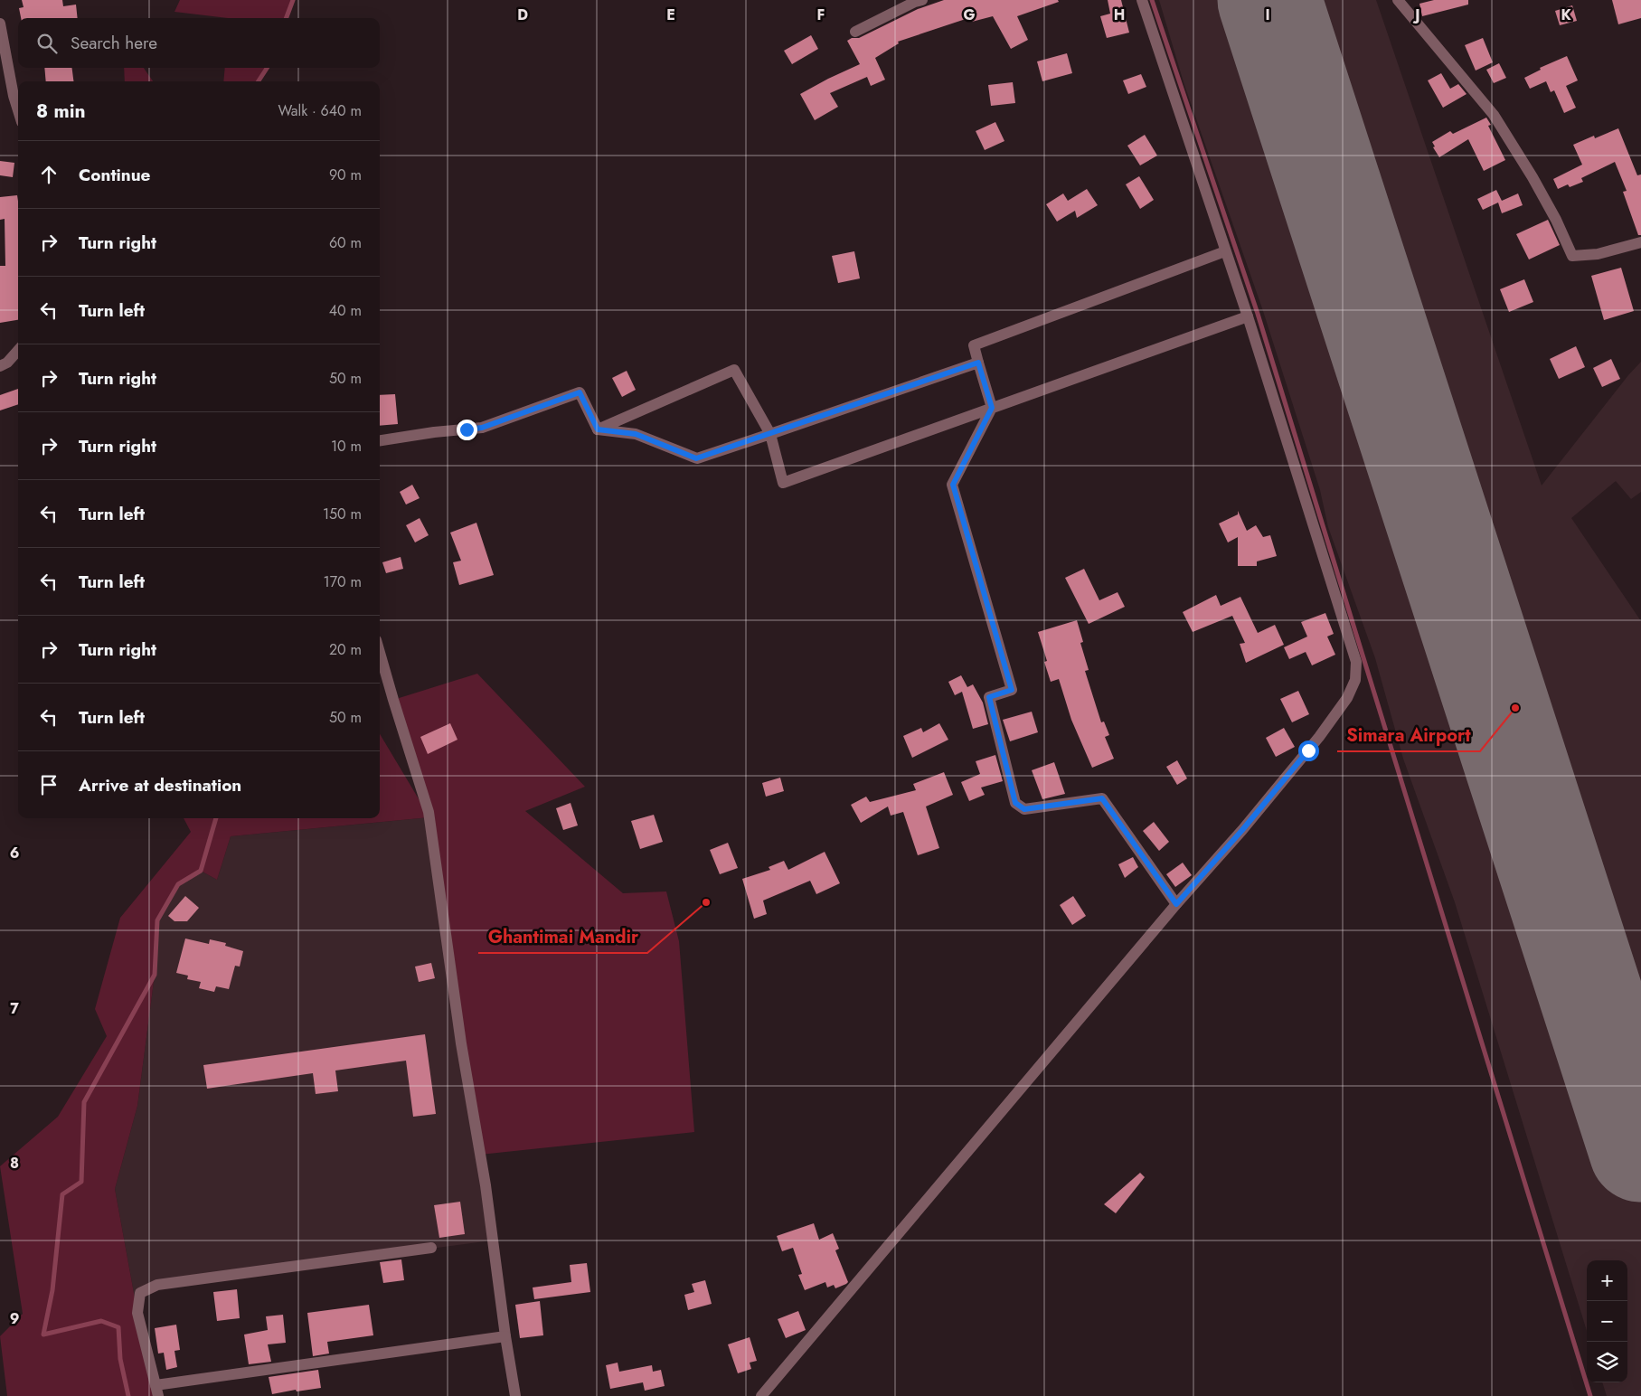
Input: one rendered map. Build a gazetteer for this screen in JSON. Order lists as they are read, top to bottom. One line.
{"places":["Simara Airport","Ghantimai Mandir"],"page":{"search":"Search here","heading":["8 min","Walk · 640 m"],"list":[["Continue","90 m"],["Turn right","60 m"],["Turn left","40 m"],["Turn right","50 m"],["Turn right","10 m"],["Turn left","150 m"],["Turn left","170 m"],["Turn right","20 m"],["Turn left","50 m"],"Arrive at destination"],"map_buttons":["+","−"]},"grid":{"columns":["D","E","F","G","H","I","J","K"],"rows":["6","7","8","9"]}}
